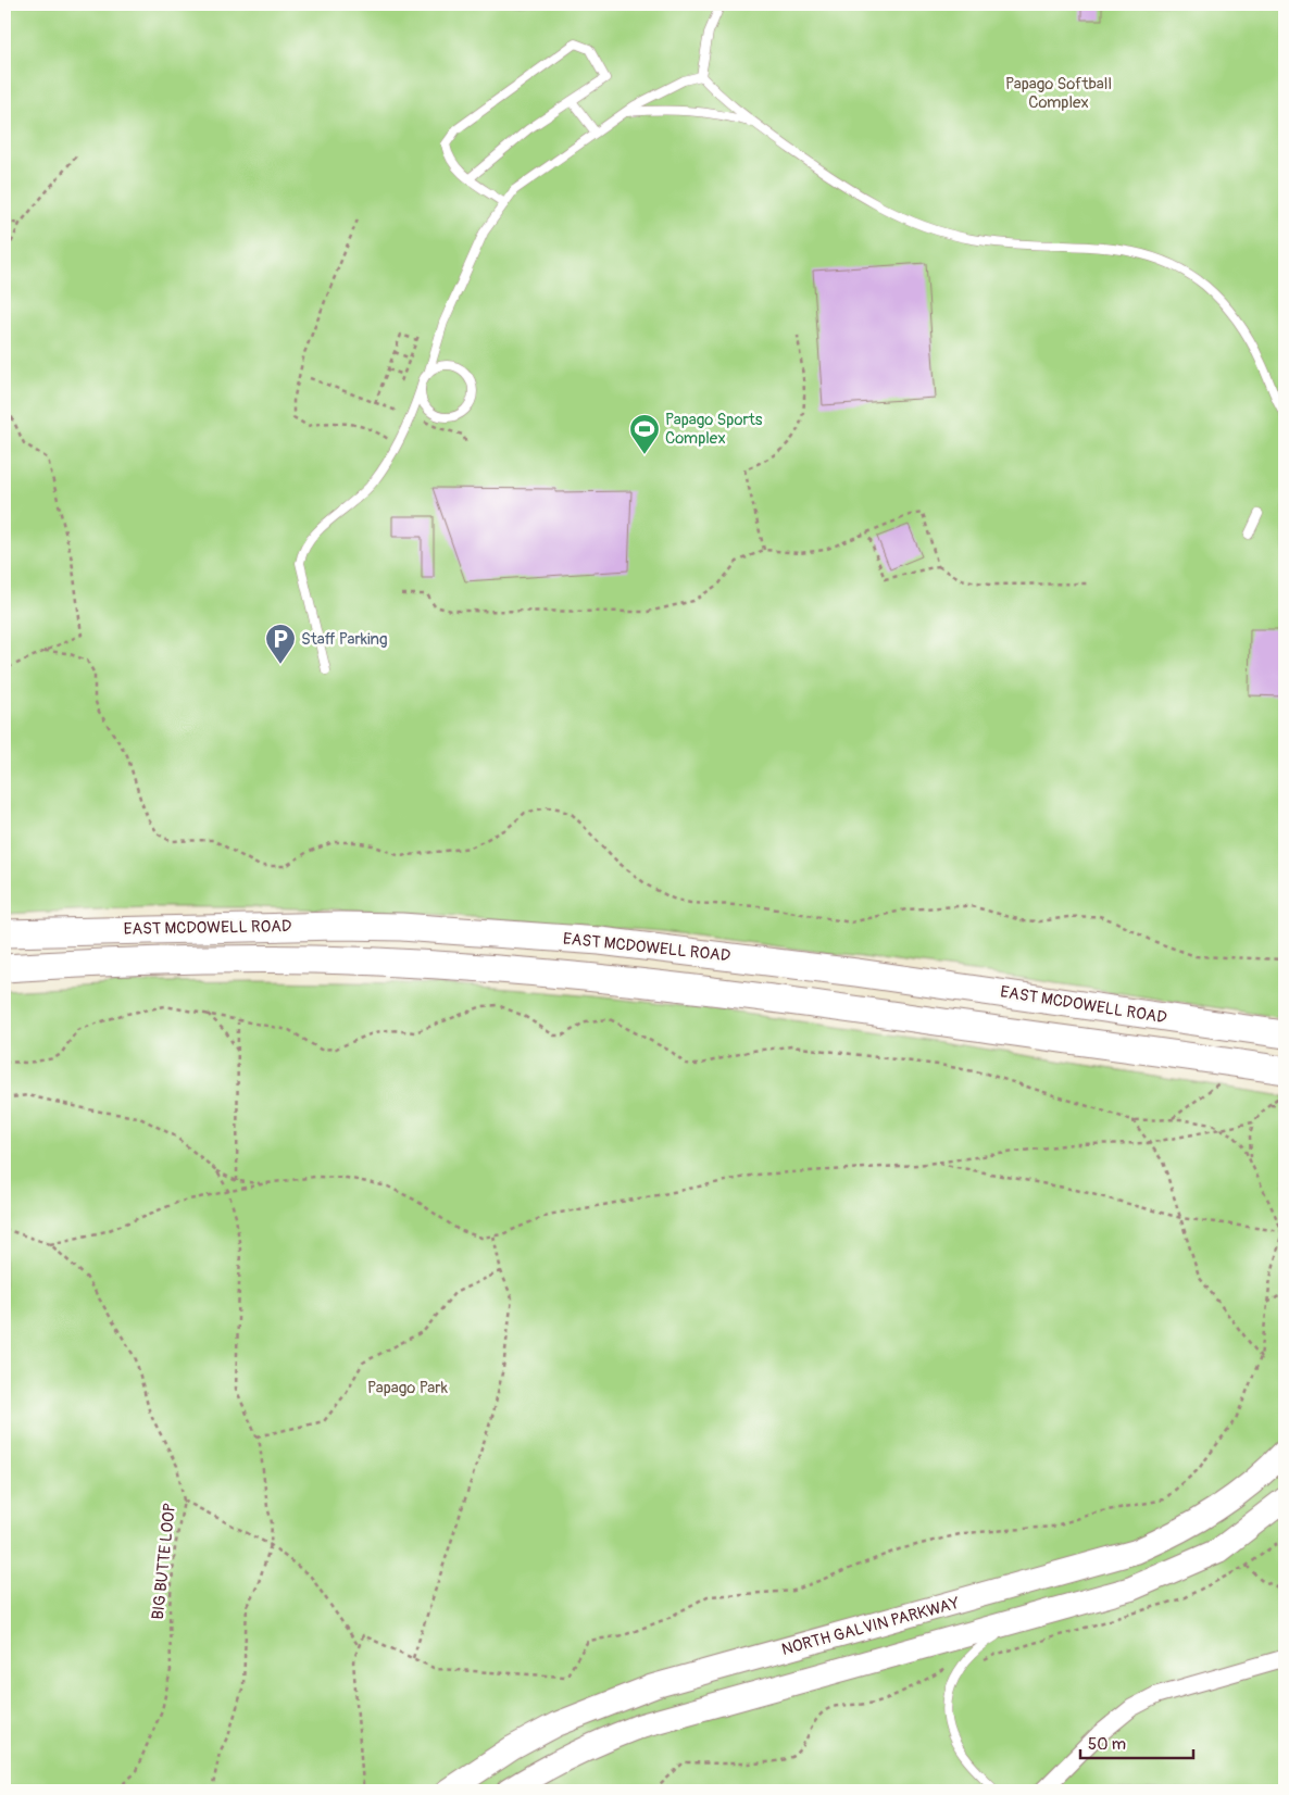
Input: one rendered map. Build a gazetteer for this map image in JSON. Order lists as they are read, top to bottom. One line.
{"streets":{"main road":["EAST MCDOWELL ROAD","NORTH GALVIN PARKWAY"],"path":["BIG BUTTE LOOP"]},"parks":["Papago Softball Complex","Papago Park"],"places":{"sports":["Papago Sports Complex"],"parking":["Staff Parking"]},"scale_bar":"50 m"}
